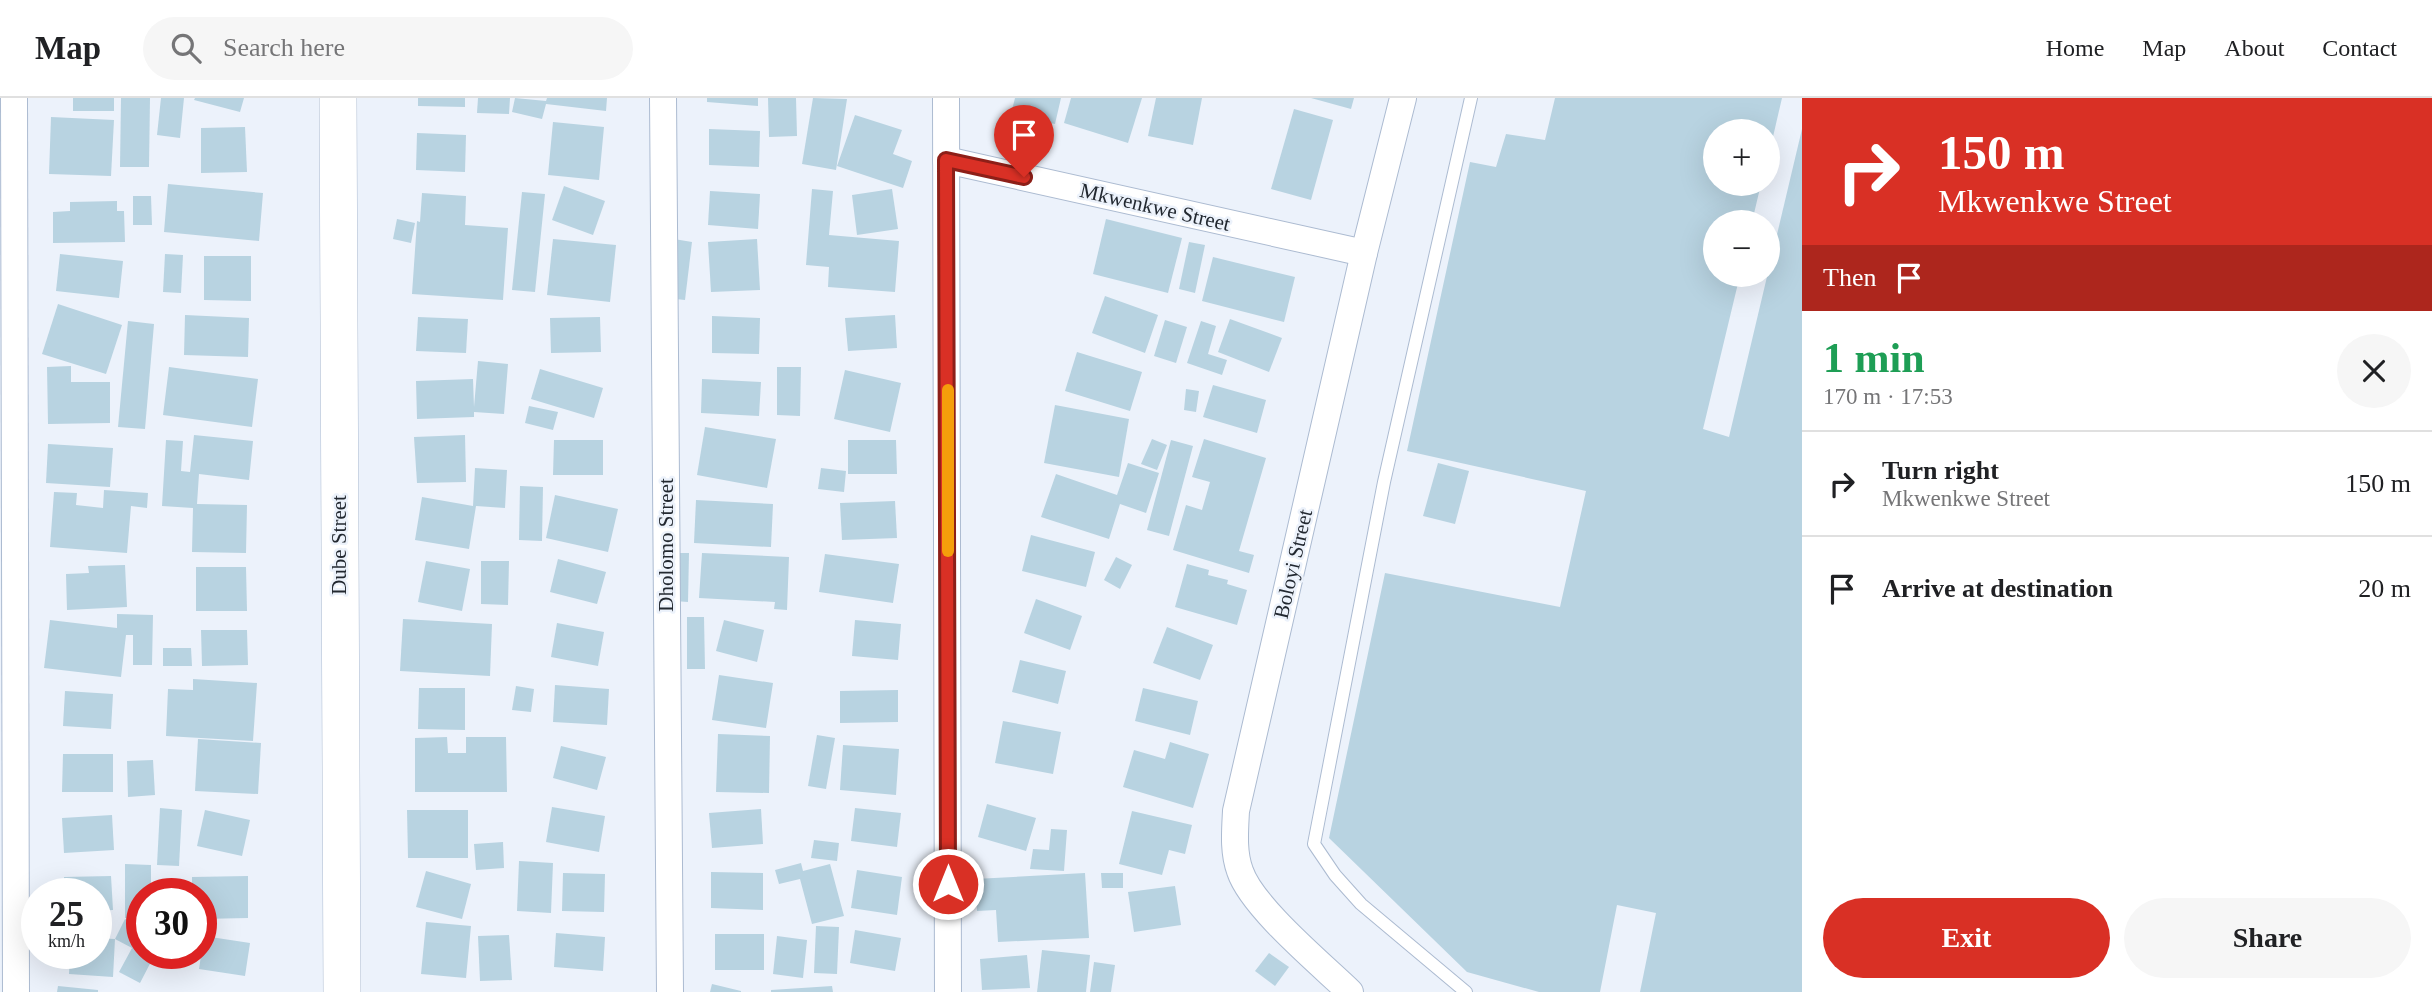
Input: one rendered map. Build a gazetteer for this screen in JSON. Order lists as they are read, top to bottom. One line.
{"streets":{"street":["Mkwenkwe Street","Dube Street","Dholomo Street","Boloyi Street"]},"crossings":[["Mkwenkwe Street","Boloyi Street"]],"page":{"header":"Map","search":"Search here","nav":["Home","Map","About","Contact"],"turn":["150 m","Mkwenkwe Street"],"map_buttons":["+","−"],"then":"Then","heading":["1 min","170 m · 17:53"],"list":[{"name":"Turn right","note":"Mkwenkwe Street","value":"150 m"},{"name":"Arrive at destination","value":"20 m"}],"speed":"25 km/h","limit":"30","buttons":["Exit","Share"]}}
